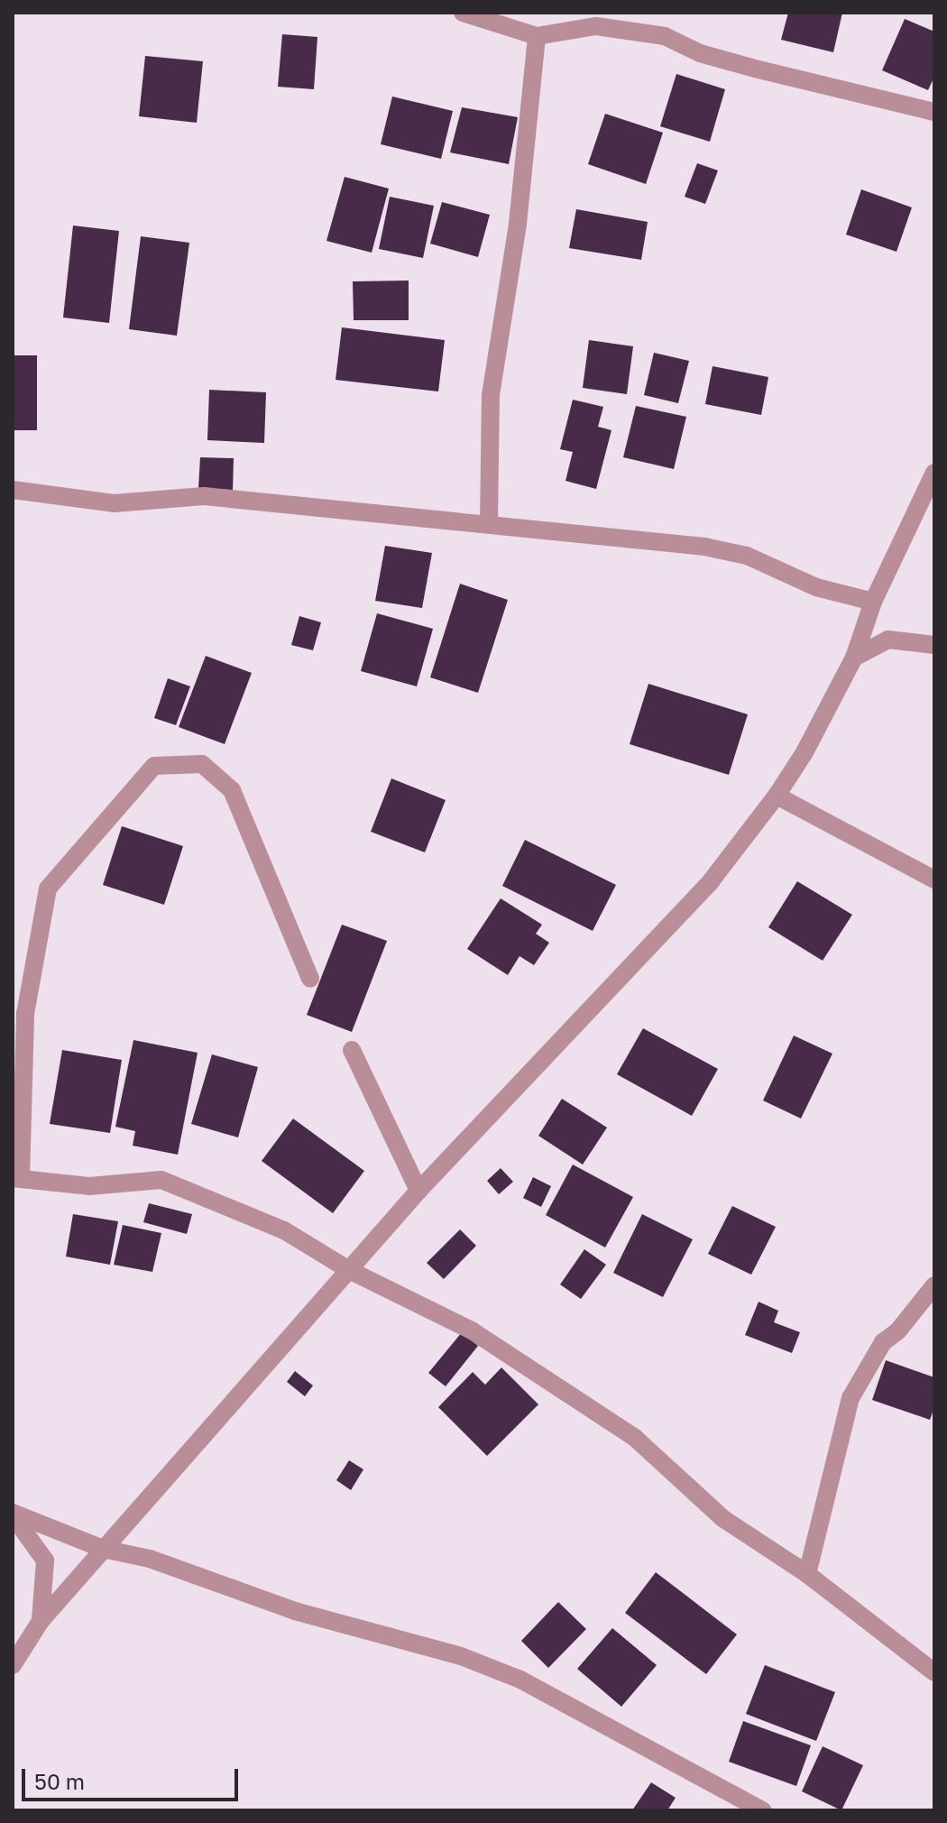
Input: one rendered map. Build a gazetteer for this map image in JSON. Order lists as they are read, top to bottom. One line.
{"scale_bar":"50 m"}
